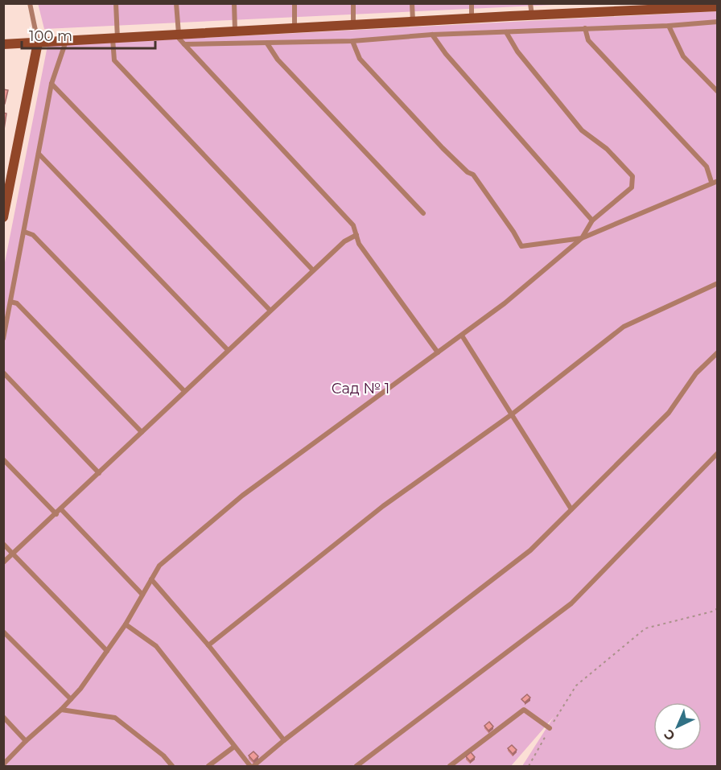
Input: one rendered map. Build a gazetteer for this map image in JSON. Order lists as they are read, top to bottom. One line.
{"parks":["Сад № 1"],"scale_bar":"100 m","north":"bottom left"}
